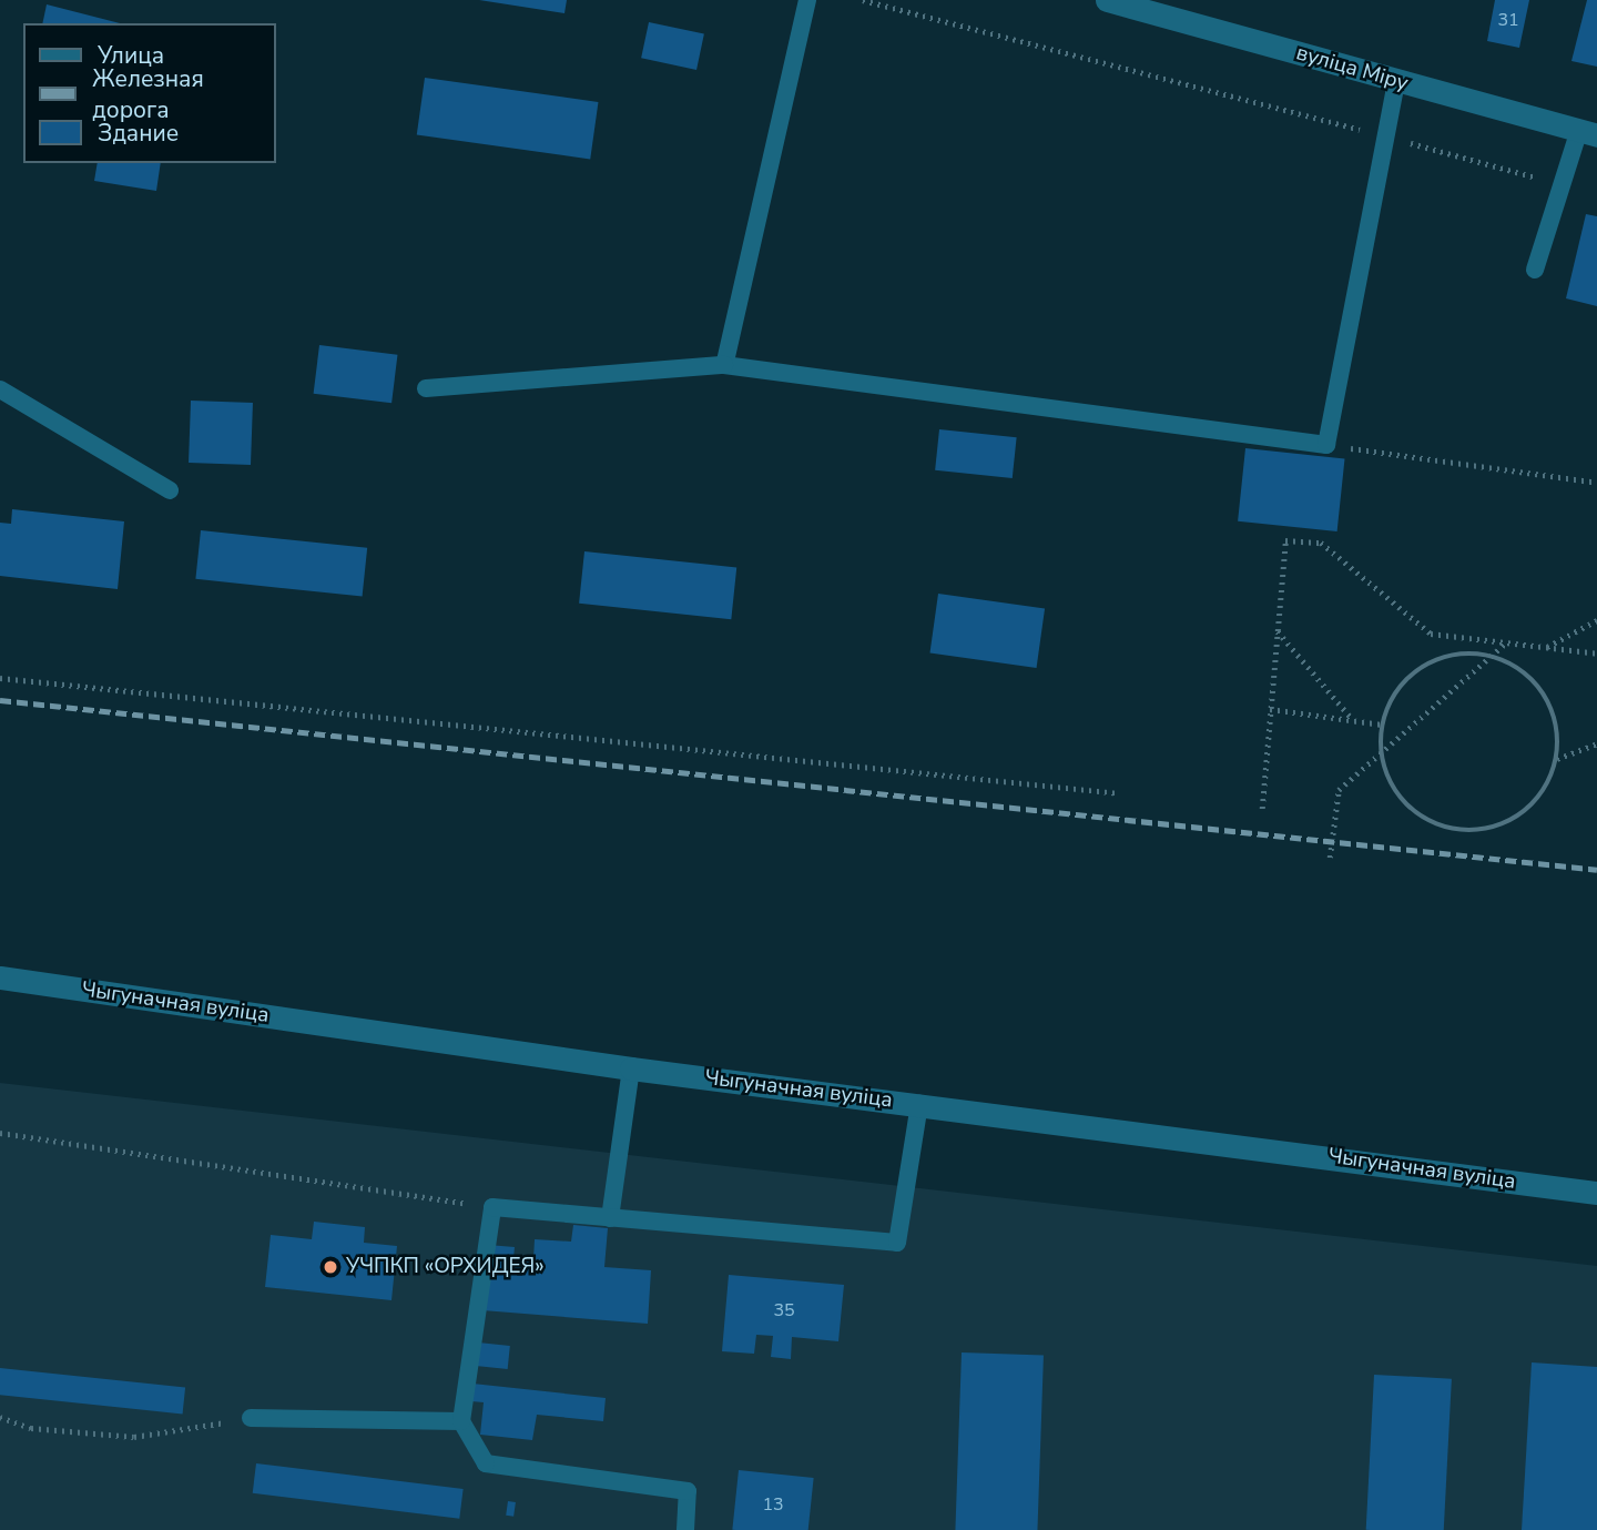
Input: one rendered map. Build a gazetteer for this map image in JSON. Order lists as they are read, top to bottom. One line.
{"streets":{"street":["вуліца Міру","Чыгуначная вуліца"]},"places":["УЧПКП «ОРХИДЕЯ»"],"house_numbers":["31","35","13"],"legend":["Улица","Железная дорога","Здание"]}
